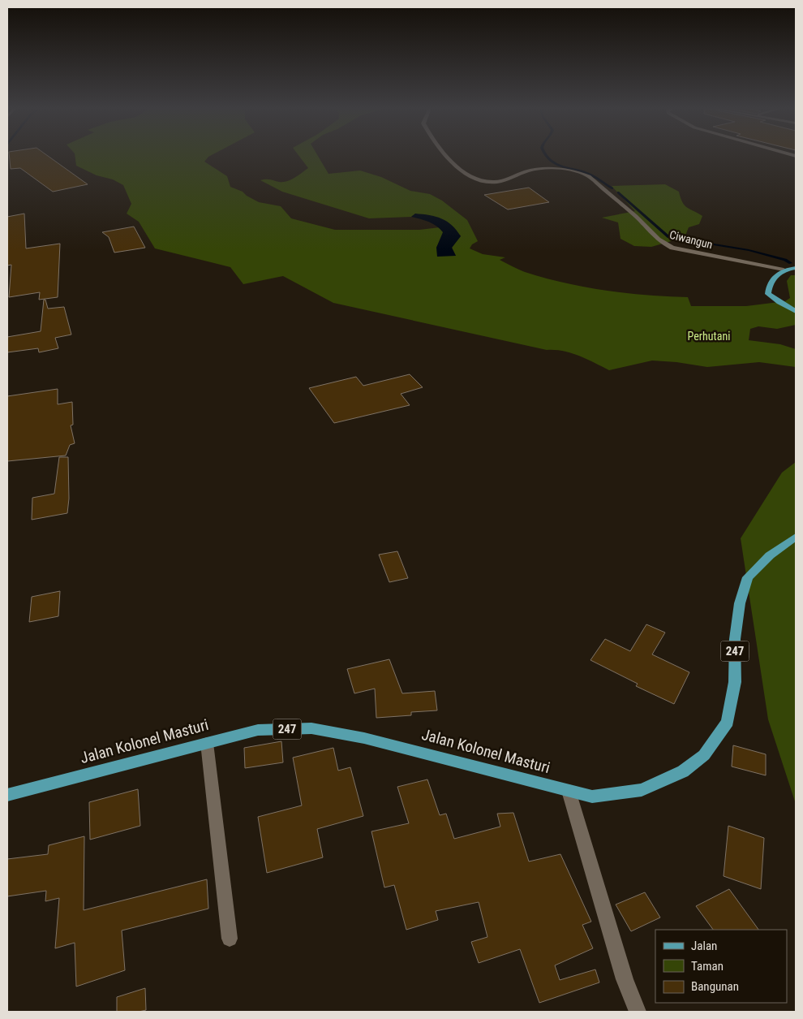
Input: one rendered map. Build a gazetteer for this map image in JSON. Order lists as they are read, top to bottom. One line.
{"streets":{"main road":["247","Jalan Kolonel Masturi"],"street":["Ciwangun"]},"parks":["Perhutani"],"legend":["Jalan","Taman","Bangunan"]}
